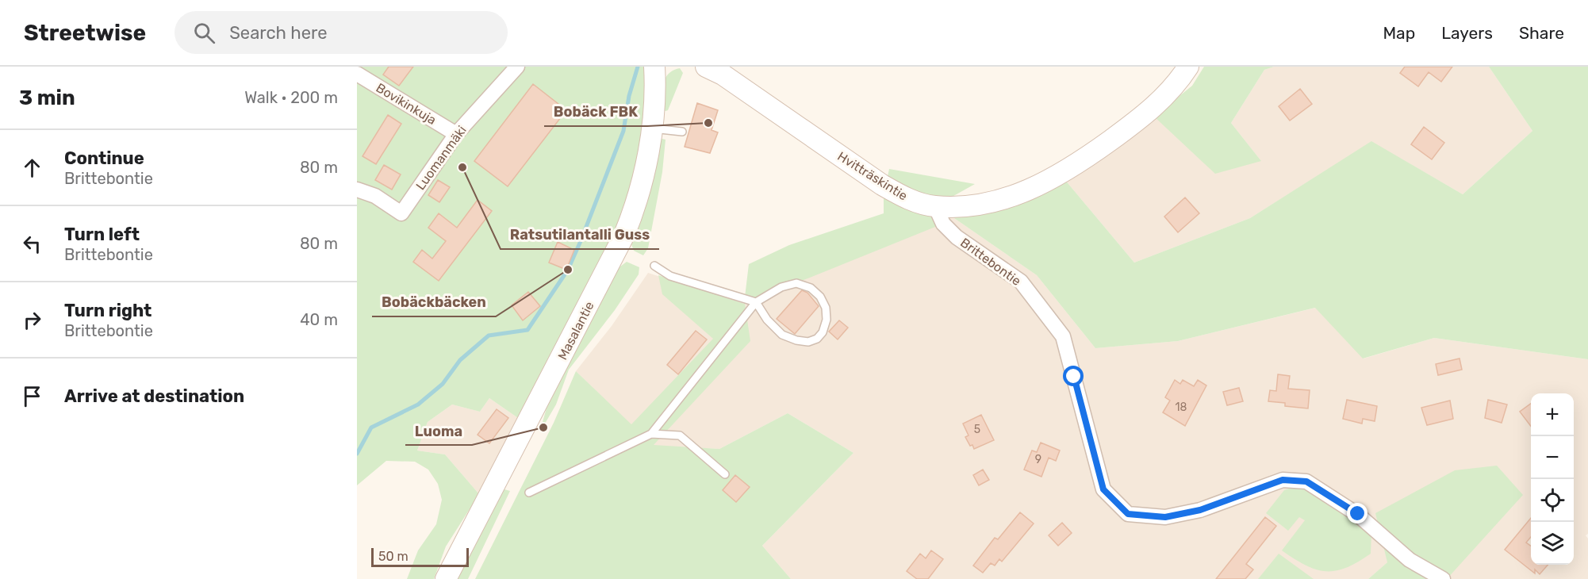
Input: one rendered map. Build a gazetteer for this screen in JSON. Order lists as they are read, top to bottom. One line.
{"streets":{"street":["Bovikinkuja","Luomanmäki","Hvitträskintie","Brittebontie","Masalantie"]},"crossings":[["Bovikinkuja","Luomanmäki"],["Hvitträskintie","Brittebontie"]],"places":["Bobäck FBK","Ratsutilantalli Guss","Bobäckbäcken","Luoma"],"house_numbers":["18","5","9"],"scale_bar":"50 m","page":{"header":"Streetwise","search":"Search here","nav":["Map","Layers","Share"],"heading":["3 min","Walk · 200 m"],"list":[["Continue","Brittebontie","80 m"],["Turn left","Brittebontie","80 m"],["Turn right","Brittebontie","40 m"],"Arrive at destination"],"map_buttons":["+","−"],"scale":"50 m"}}
